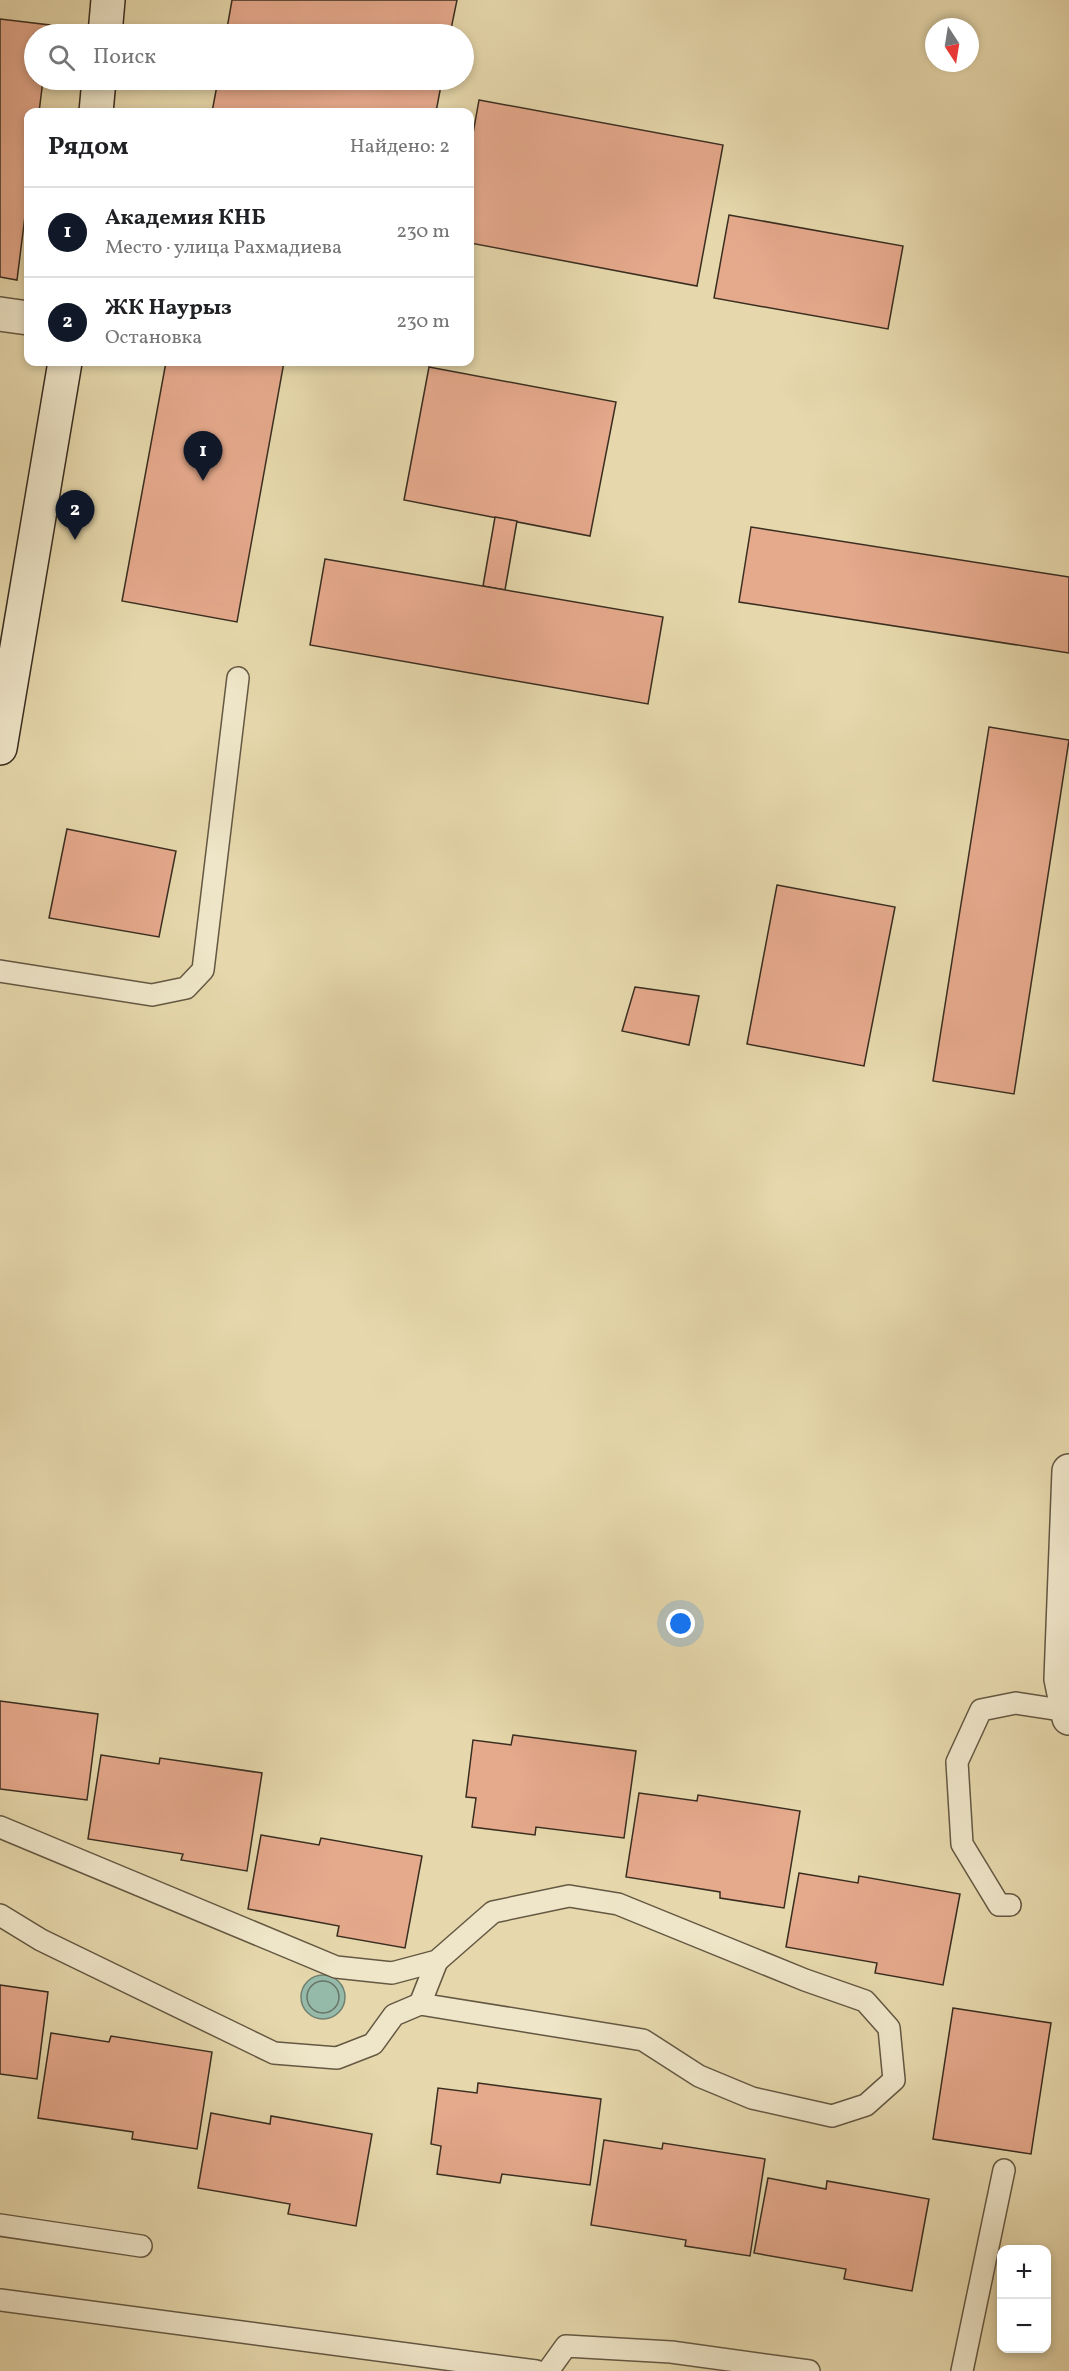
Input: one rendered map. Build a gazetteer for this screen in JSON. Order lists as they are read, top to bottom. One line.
{"north":"bottom","page":{"search":"Поиск","heading":["Рядом","Найдено: 2"],"list":[{"mark":"1","name":"Академия КНБ","note":"Место · улица Рахмадиева","value":"230 m"},{"mark":"2","name":"ЖК Наурыз","note":"Остановка","value":"230 m"}],"pins":["1","2"],"map_buttons":["+","−"]}}
